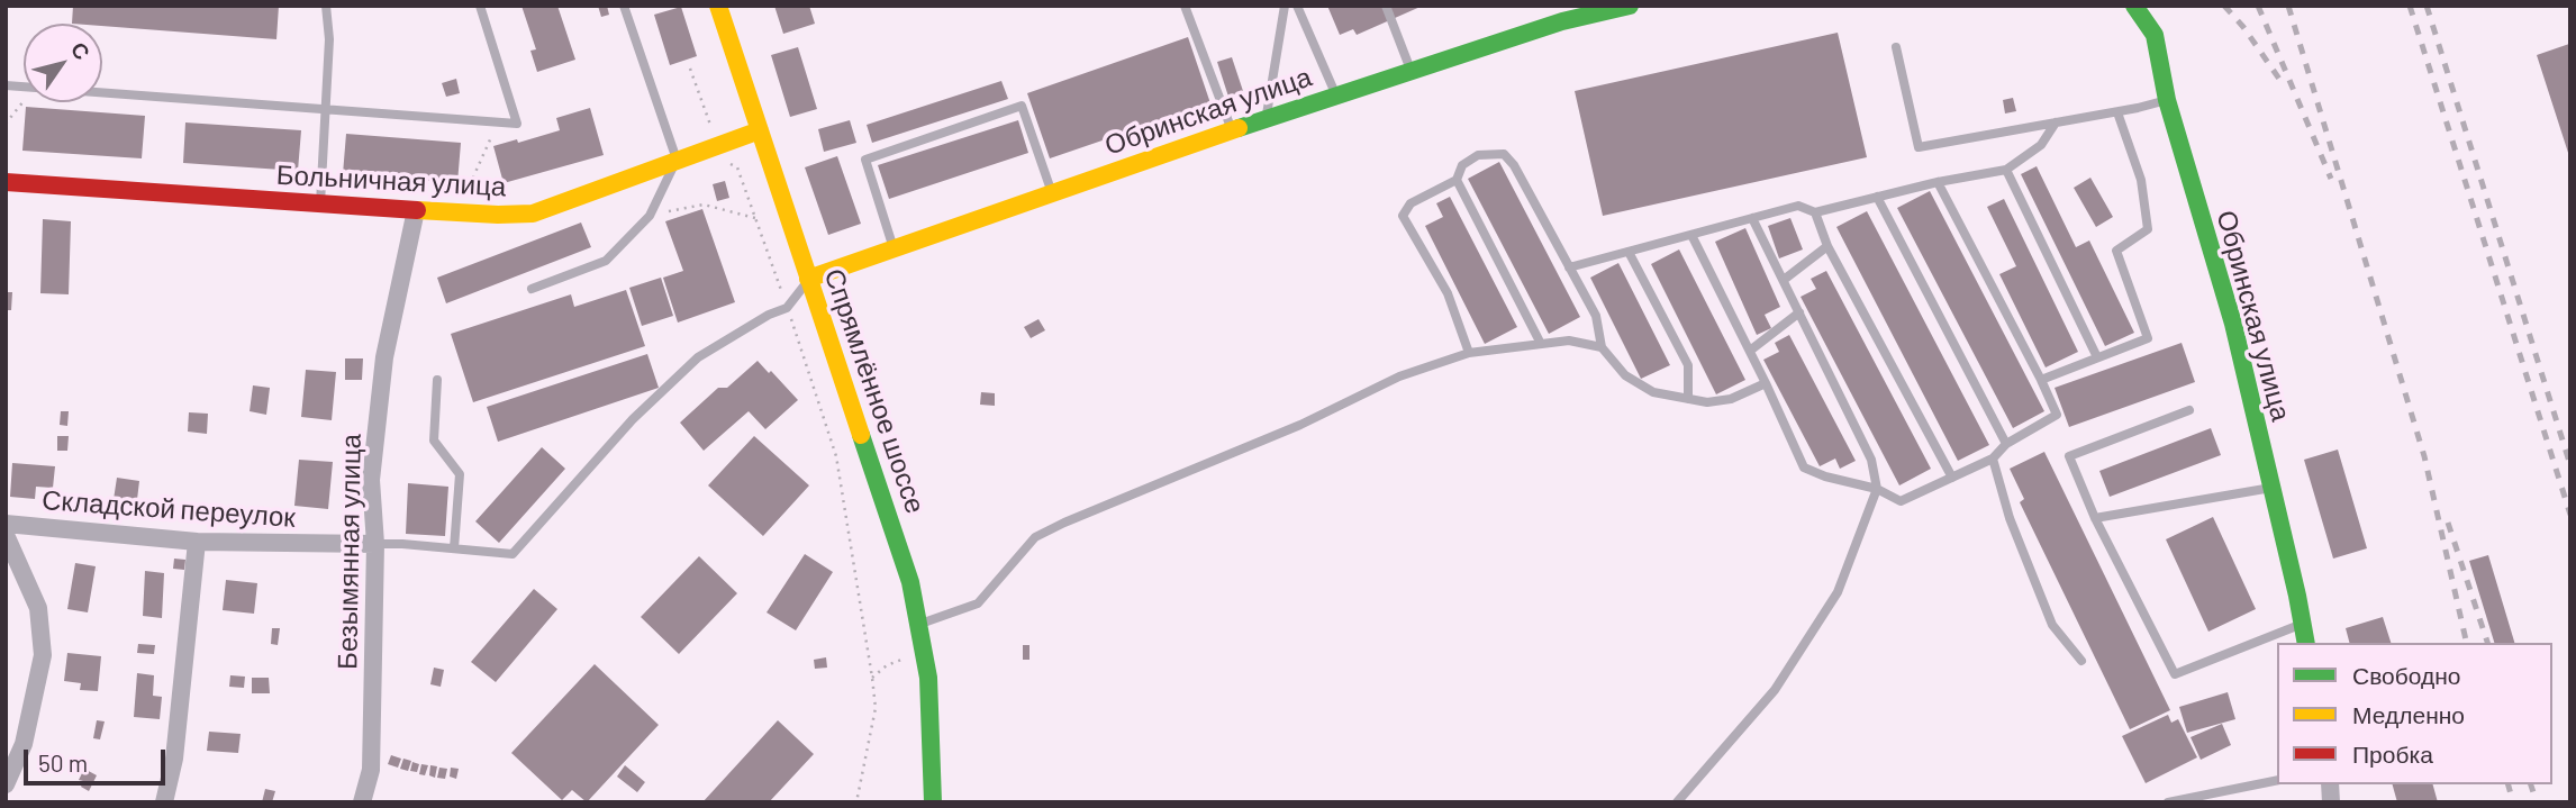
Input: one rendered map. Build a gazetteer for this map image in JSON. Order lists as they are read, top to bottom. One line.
{"streets":{"street":["Обринская улица","Больничная улица","Спрямлённое шоссе","Складской переулок","Безымянная улица"]},"crossings":[["Обринская улица","Спрямлённое шоссе"],["Больничная улица","Спрямлённое шоссе"],["Больничная улица","Безымянная улица"],["Складской переулок","Безымянная улица"]],"legend":["Свободно","Медленно","Пробка"],"scale_bar":"50 m","north":"top right"}
